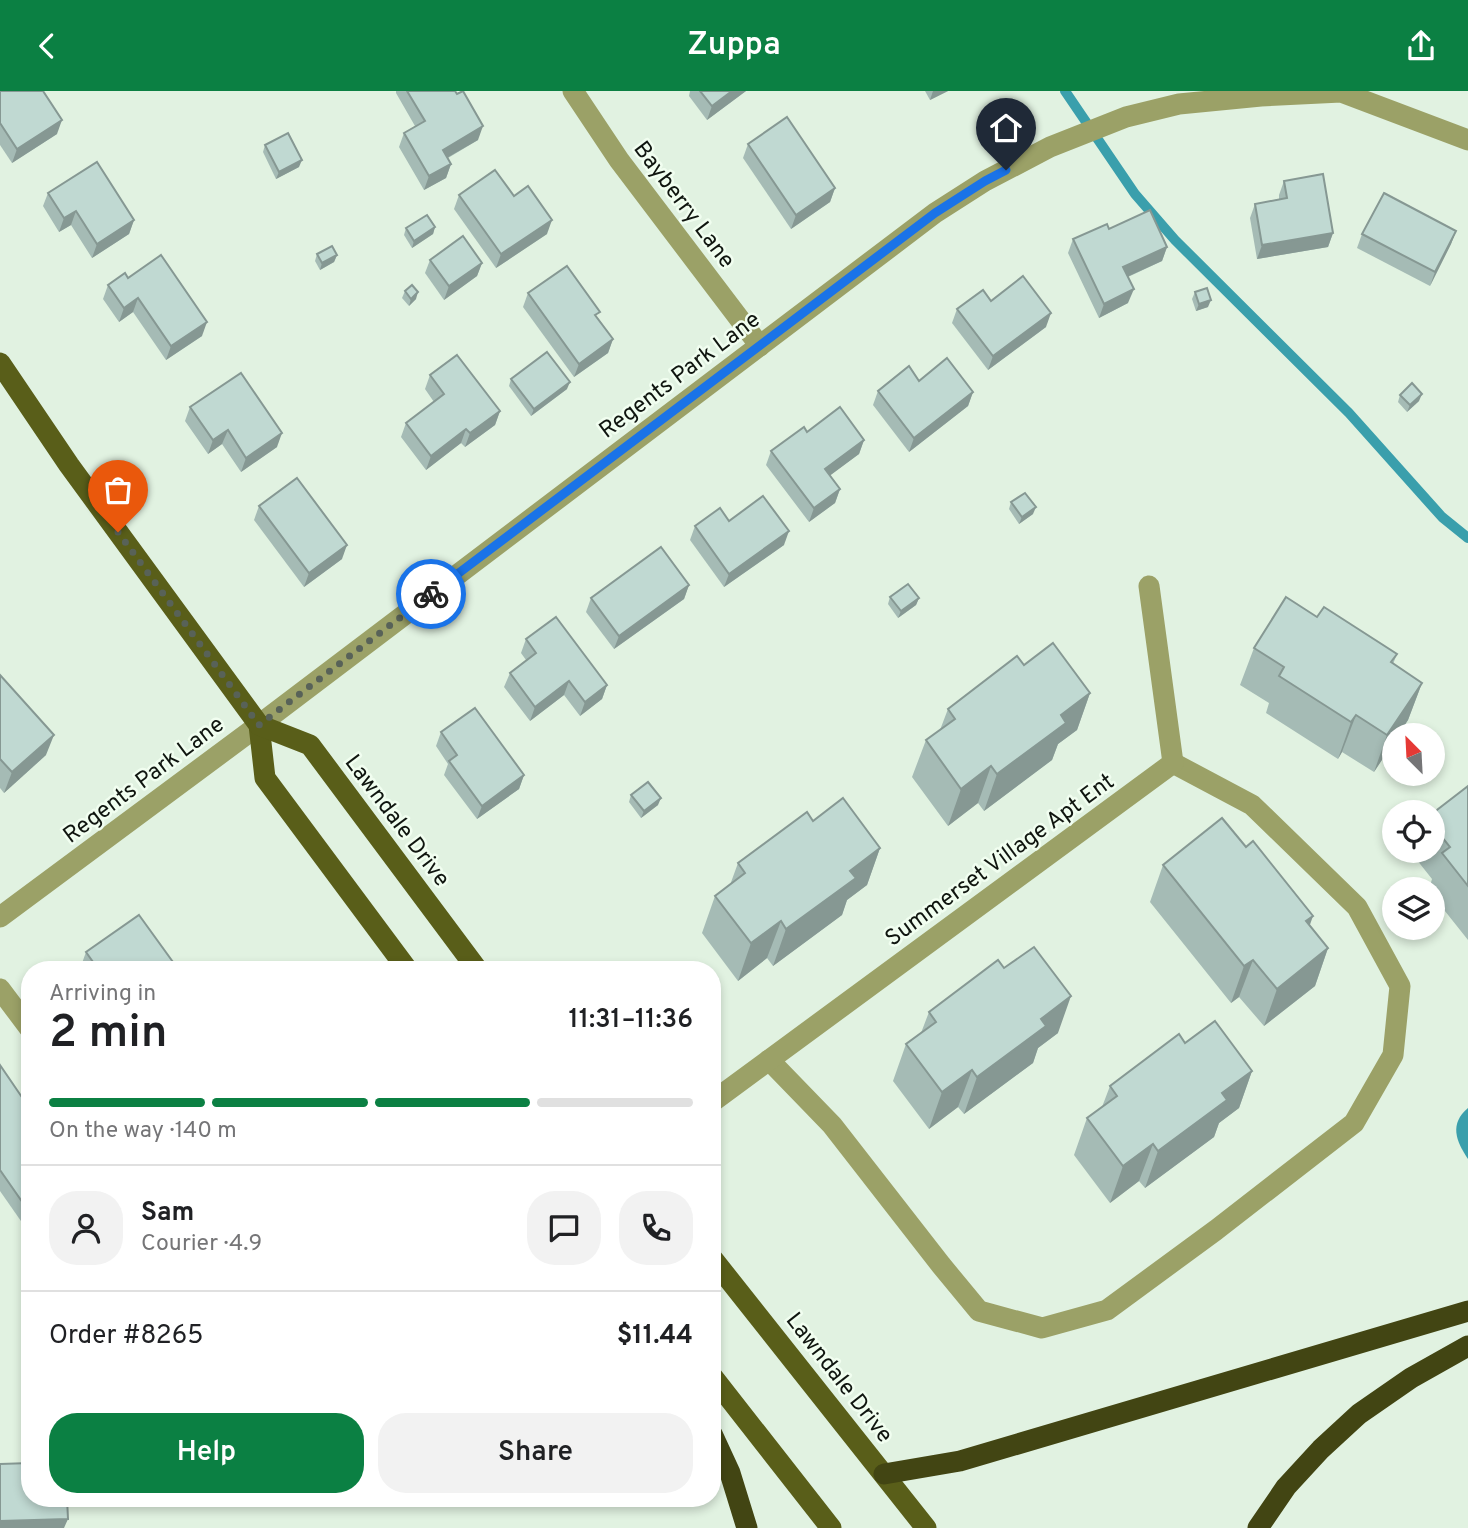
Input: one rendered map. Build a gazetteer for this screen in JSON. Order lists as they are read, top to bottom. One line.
{"streets":{"main road":["Lawndale Drive"],"street":["Bayberry Lane","Regents Park Lane","Summerset Village Apt Ent"]},"crossings":[["Bayberry Lane","Regents Park Lane"],["Regents Park Lane","Lawndale Drive"]],"north":"top left","page":{"header":"Zuppa","heading":["2 min","Arriving in","11:31–11:36"],"panel":["Sam","Courier · 4.9","Order #8265","$11.44"],"bar":"On the way · 140 m","buttons":["Help","Share"]}}
